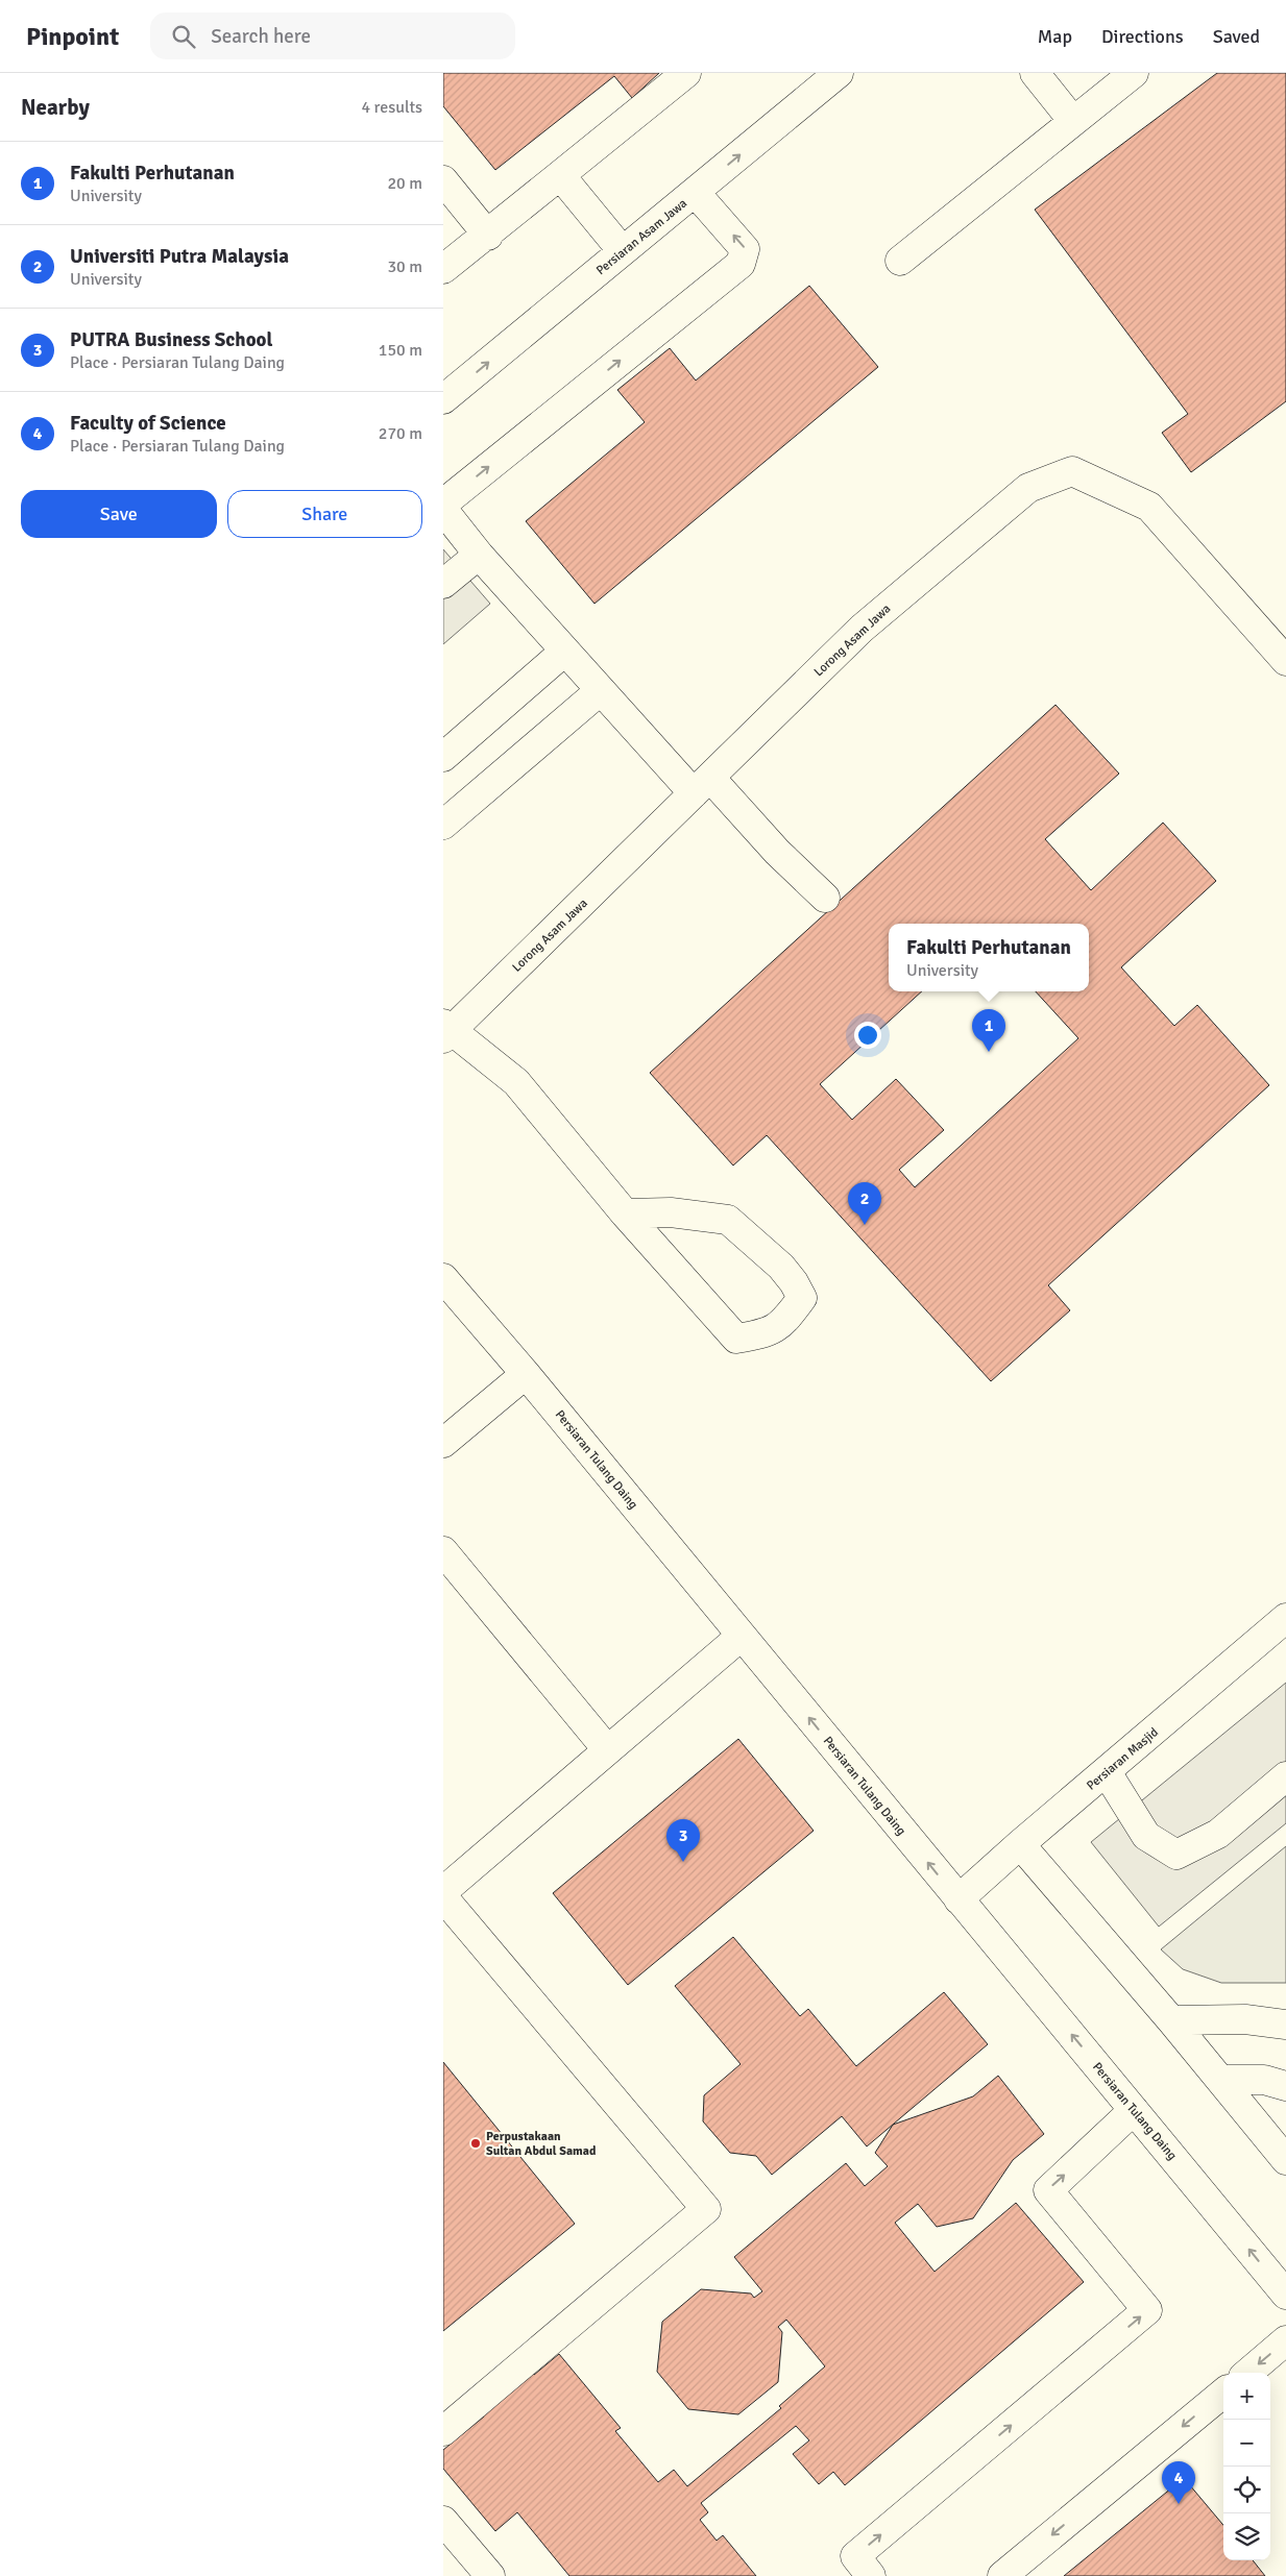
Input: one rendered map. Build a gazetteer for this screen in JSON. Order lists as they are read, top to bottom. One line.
{"streets":{"street":["Persiaran Asam Jawa","Lorong Asam Jawa","Persiaran Tulang Daing","Persiaran Masjid"]},"crossings":[["Persiaran Tulang Daing","Persiaran Masjid"]],"places":["Perpustakaan Sultan Abdul Samad"],"page":{"header":"Pinpoint","search":"Search here","nav":["Map","Directions","Saved"],"heading":["Nearby","4 results"],"list":[{"mark":"1","name":"Fakulti Perhutanan","note":"University","value":"20 m"},{"mark":"2","name":"Universiti Putra Malaysia","note":"University","value":"30 m"},{"mark":"3","name":"PUTRA Business School","note":"Place · Persiaran Tulang Daing","value":"150 m"},{"mark":"4","name":"Faculty of Science","note":"Place · Persiaran Tulang Daing","value":"270 m"}],"buttons":["Save","Share"],"popup":["Fakulti Perhutanan","University"],"pins":["1","2","3","4"],"map_buttons":["+","−"]}}
